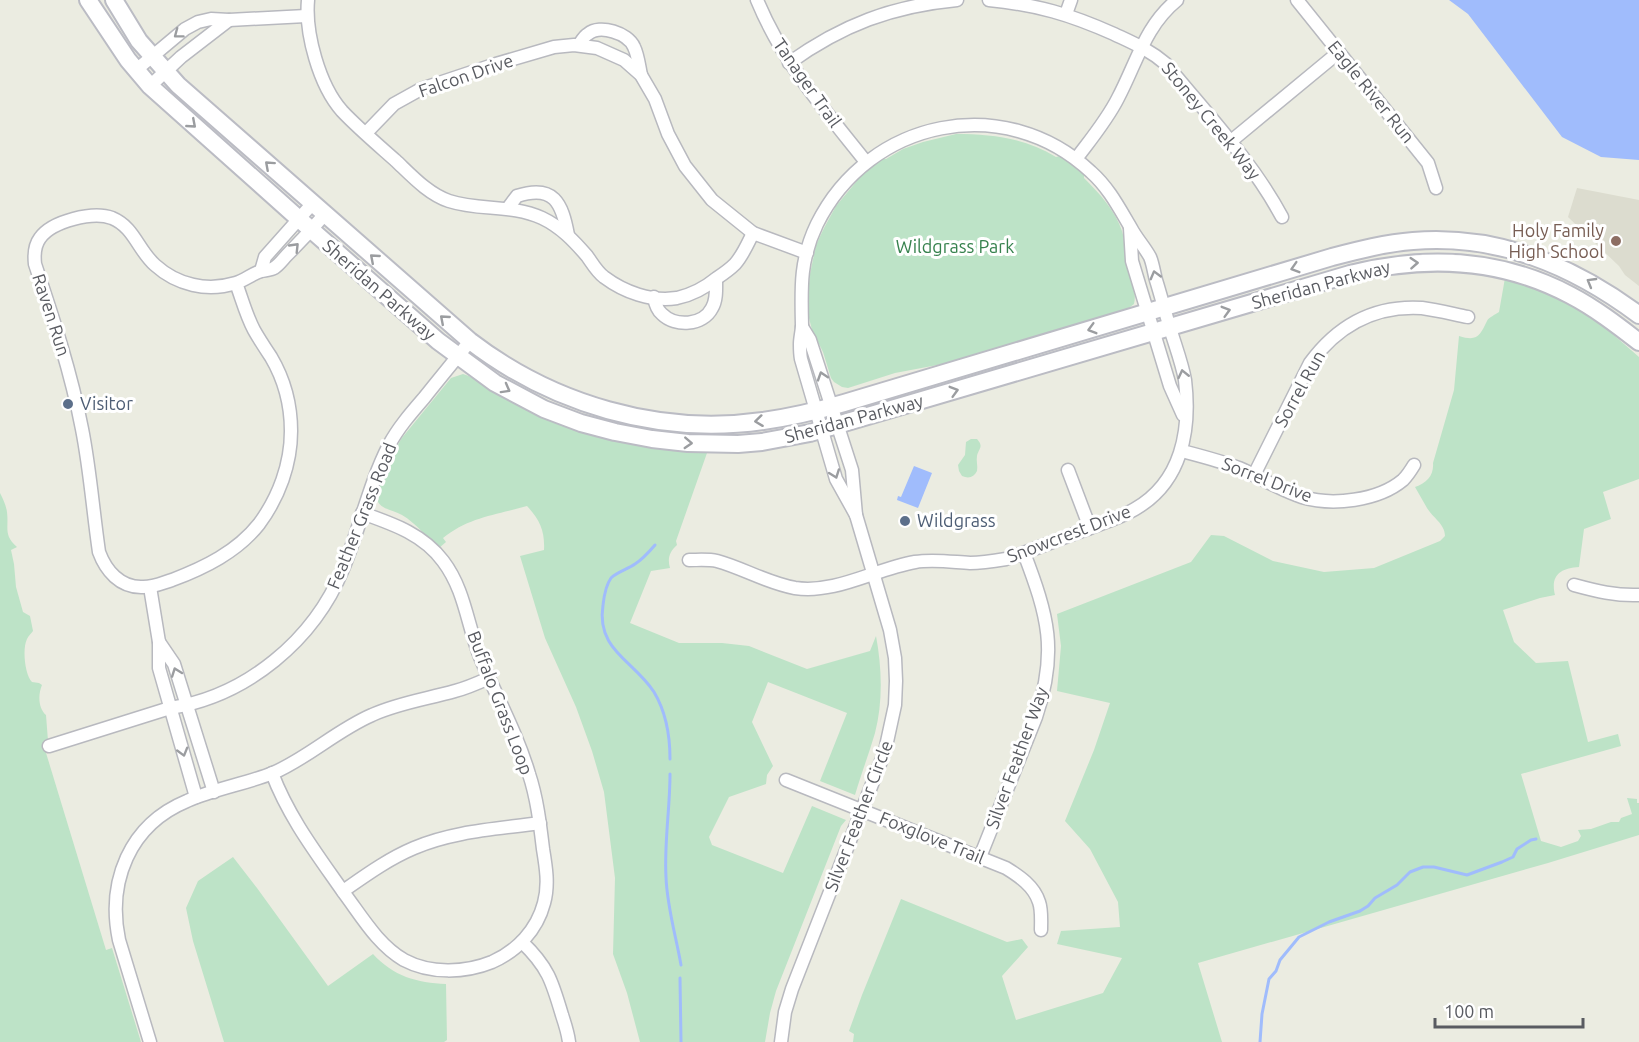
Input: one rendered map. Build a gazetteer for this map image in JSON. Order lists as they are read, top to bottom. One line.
{"streets":{"main road":["Sheridan Parkway"],"street":["Falcon Drive","Tanager Trail","Eagle River Run","Stoney Creek Way","Raven Run","Sorrel Run","Sorrel Drive","Feather Grass Road","Snowcrest Drive","Buffalo Grass Loop","Silver Feather Way","Silver Feather Circle","Foxglove Trail"]},"crossings":[["Sheridan Parkway","Raven Run"],["Sheridan Parkway","Feather Grass Road"],["Sheridan Parkway","Snowcrest Drive"],["Sheridan Parkway","Silver Feather Circle"],["Sorrel Run","Sorrel Drive"],["Sorrel Drive","Snowcrest Drive"],["Feather Grass Road","Buffalo Grass Loop"],["Snowcrest Drive","Silver Feather Way"],["Snowcrest Drive","Silver Feather Circle"],["Silver Feather Way","Foxglove Trail"],["Silver Feather Circle","Foxglove Trail"]],"parks":["Wildgrass Park"],"places":["Holy Family High School","Visitor","Wildgrass"],"scale_bar":"100 m"}
